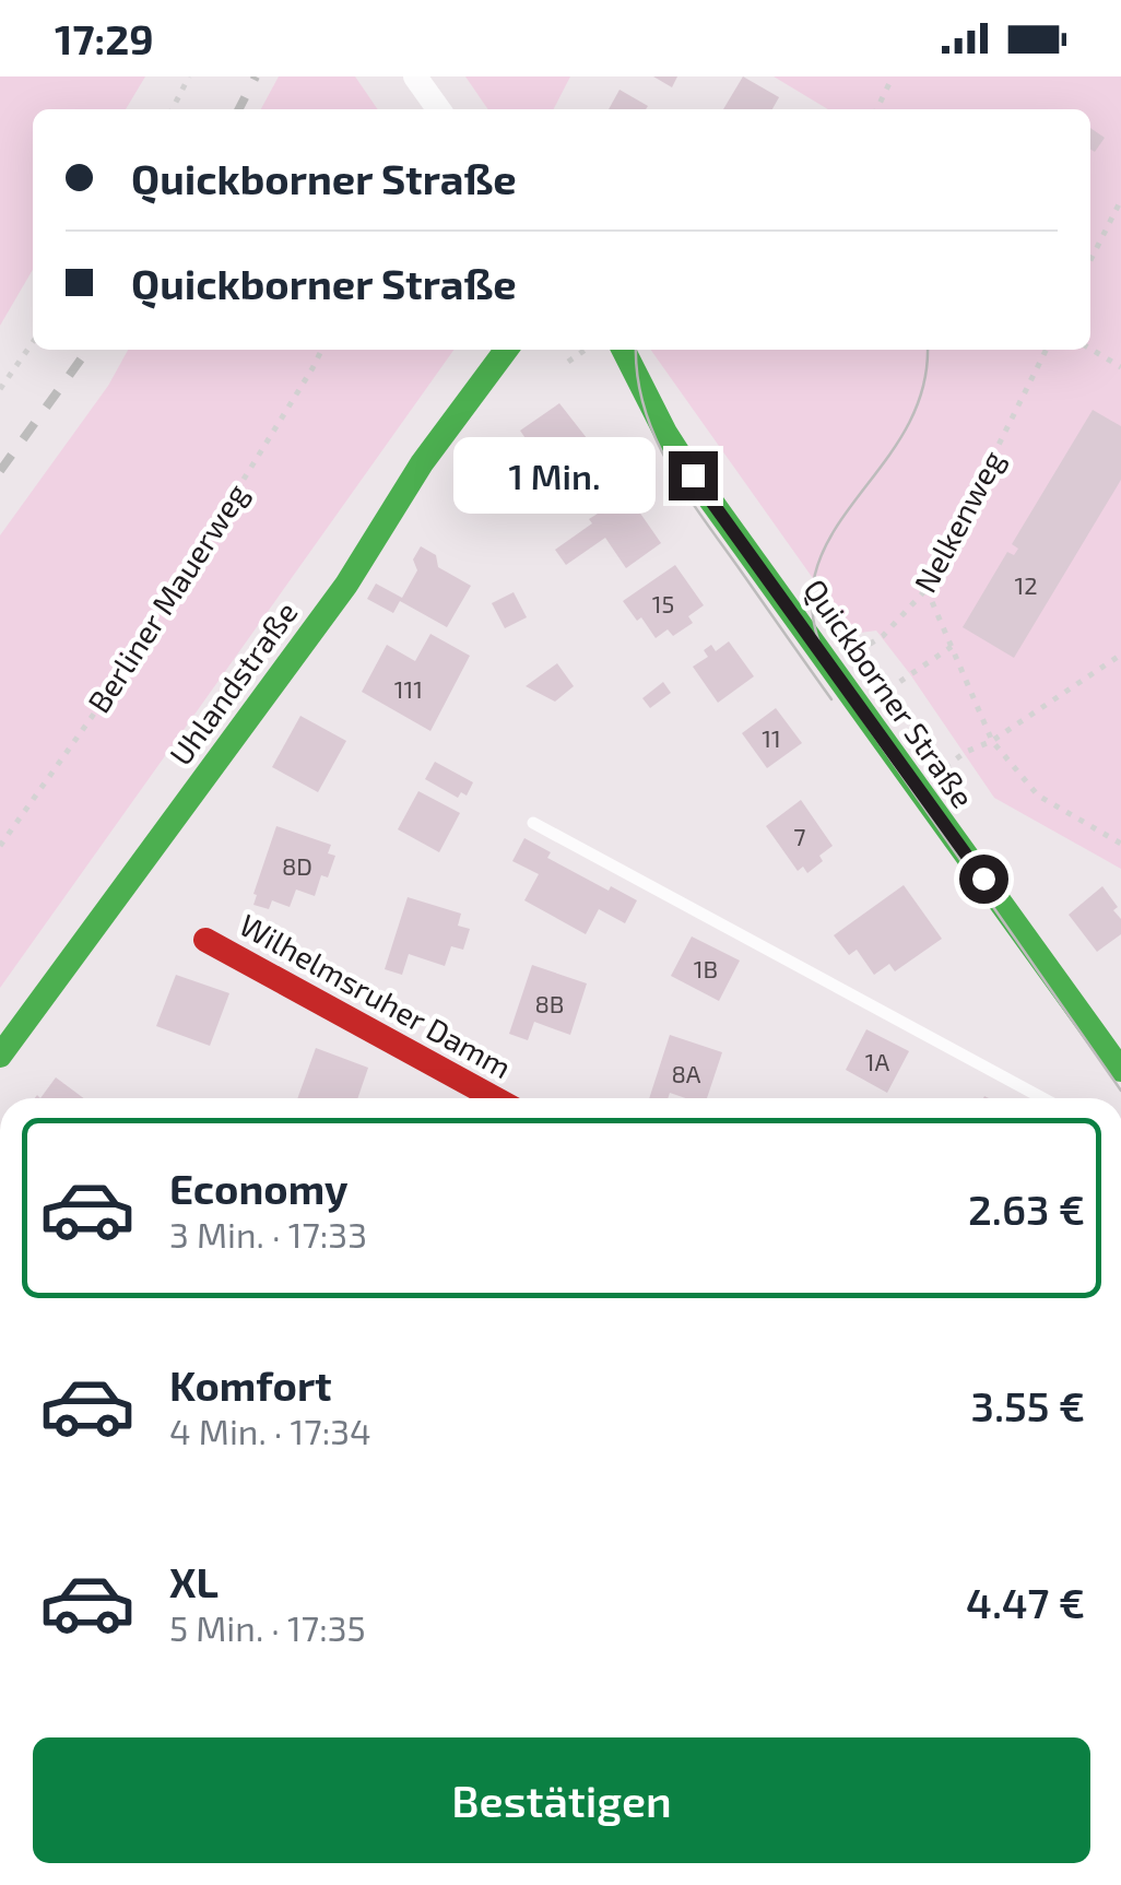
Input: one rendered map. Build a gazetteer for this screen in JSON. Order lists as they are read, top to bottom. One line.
{"streets":{"street":["Uhlandstraße","Quickborner Straße","Wilhelmsruher Damm"],"path":["Nelkenweg","Berliner Mauerweg"]},"crossings":[["Nelkenweg","Quickborner Straße"]],"house_numbers":["12","15","111","11","7","8D","1B","8B","1A","8A"],"page":{"status":"17:29","banner":["Quickborner Straße","Quickborner Straße"],"bubble":"1 Min.","list":[{"name":"Economy","note":"3 Min. · 17:33","value":"2.63 €"},{"name":"Komfort","note":"4 Min. · 17:34","value":"3.55 €"},{"name":"XL","note":"5 Min. · 17:35","value":"4.47 €"}],"buttons":"Bestätigen"}}
